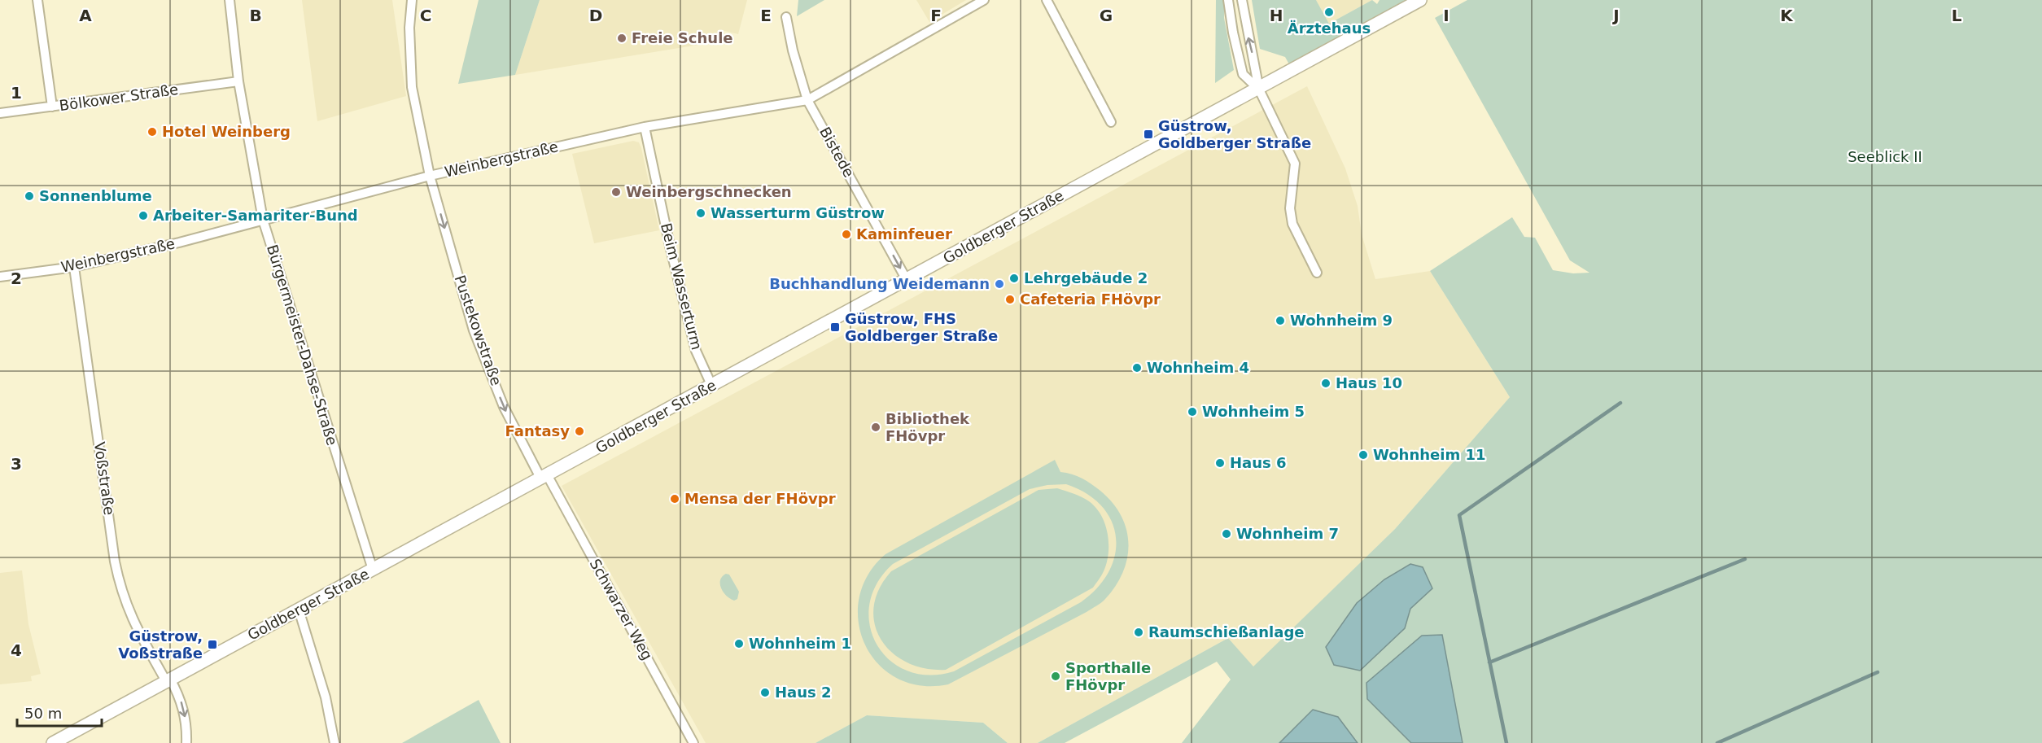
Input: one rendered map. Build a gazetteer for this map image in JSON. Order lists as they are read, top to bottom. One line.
{"streets":{"main road":["Goldberger Straße"],"street":["Bölkower Straße","Bistede","Weinbergstraße","Beim Wasserturm","Pustekowstraße","Bürgermeister-Dahse-Straße","Voßstraße","Schwarzer Weg"]},"crossings":[["Bölkower Straße","Bürgermeister-Dahse-Straße"],["Bistede","Weinbergstraße"],["Bistede","Goldberger Straße"],["Weinbergstraße","Beim Wasserturm"],["Weinbergstraße","Pustekowstraße"],["Weinbergstraße","Bürgermeister-Dahse-Straße"],["Weinbergstraße","Voßstraße"],["Goldberger Straße","Beim Wasserturm"],["Goldberger Straße","Pustekowstraße"],["Goldberger Straße","Bürgermeister-Dahse-Straße"],["Goldberger Straße","Voßstraße"],["Goldberger Straße","Schwarzer Weg"],["Pustekowstraße","Schwarzer Weg"]],"one_way":["Bistede","Pustekowstraße"],"parks":["Seeblick II"],"places":{"other":["Ärztehaus","Freie Schule","Hotel Weinberg","Weinbergschnecken","Sonnenblume","Wasserturm Güstrow","Arbeiter-Samariter-Bund","Kaminfeuer","Lehrgebäude 2","Buchhandlung Weidemann","Cafeteria FHövpr","Wohnheim 9","Wohnheim 4","Haus 10","Wohnheim 5","Bibliothek FHövpr","Fantasy","Wohnheim 11","Haus 6","Mensa der FHövpr","Wohnheim 7","Raumschießanlage","Wohnheim 1","Sporthalle FHövpr","Haus 2"],"transit":["Güstrow, Goldberger Straße","Güstrow, FHS Goldberger Straße","Güstrow, Voßstraße"]},"scale_bar":"50 m","grid":{"columns":["A","B","C","D","E","F","G","H","I","J","K","L"],"rows":["1","2","3","4"]}}
